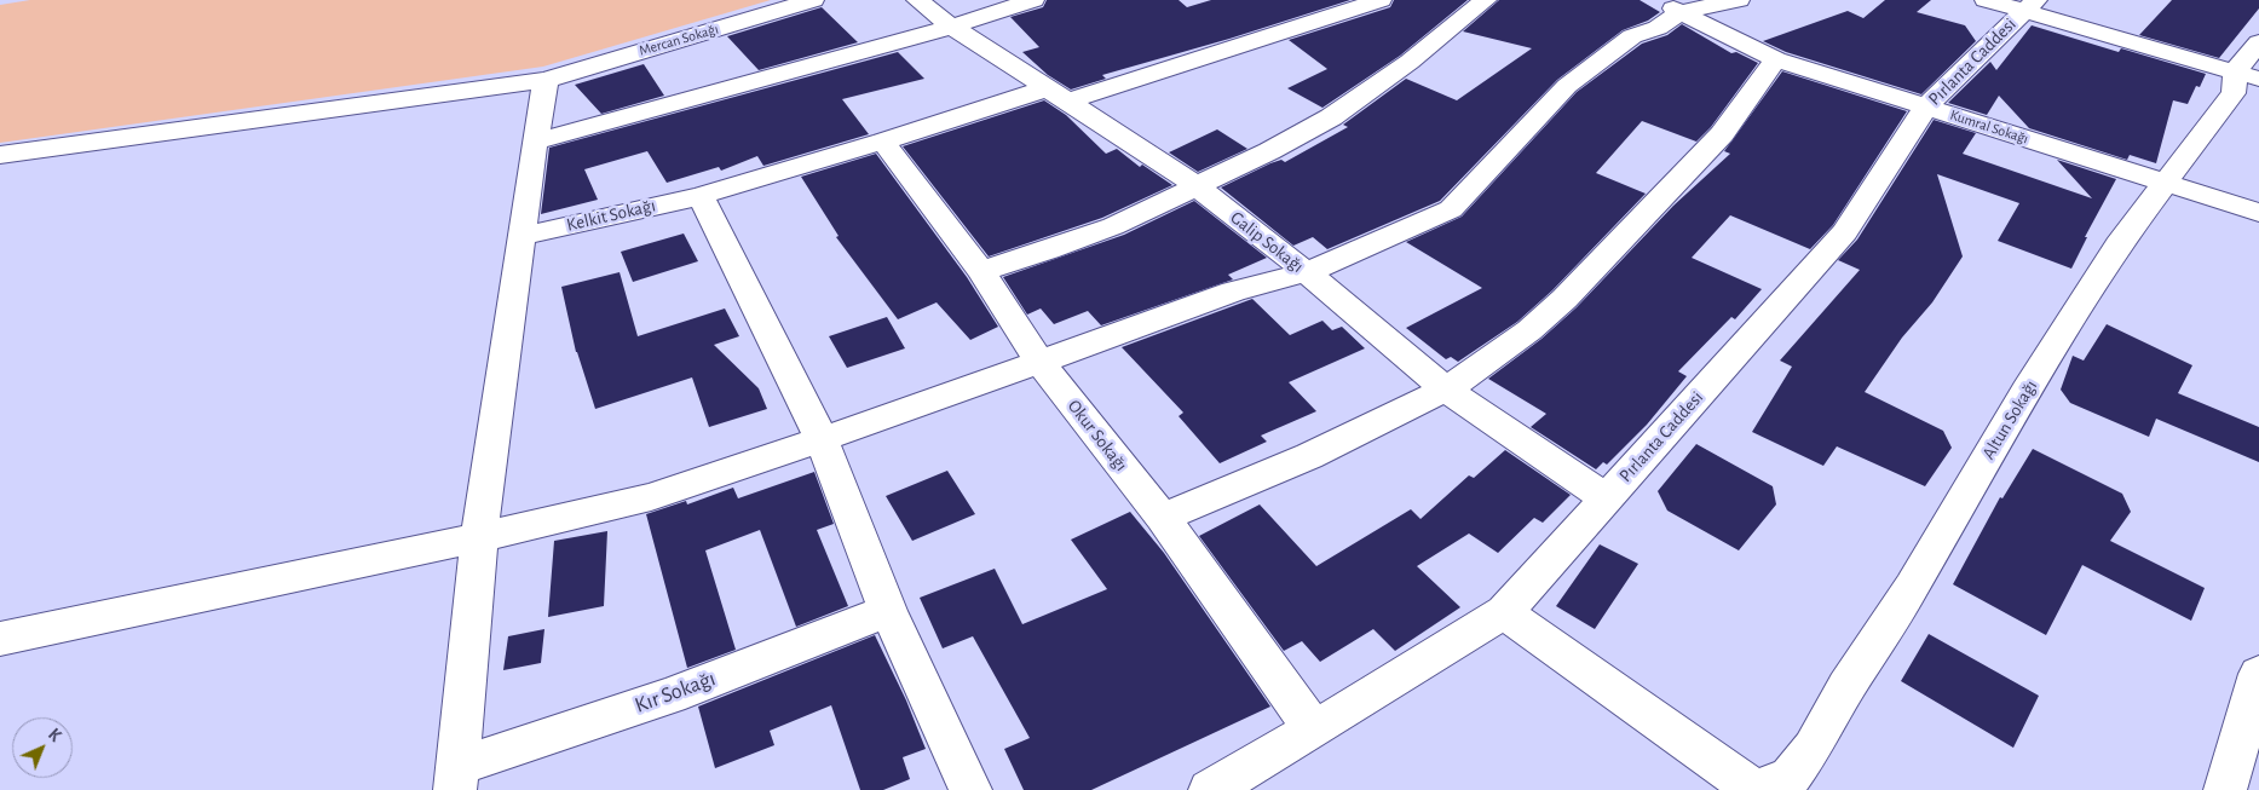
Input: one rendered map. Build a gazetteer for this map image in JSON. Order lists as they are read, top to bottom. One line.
{"streets":{"street":["Mercan Sokağı","Pırlanta Caddesi","Kumral Sokağı","Kelkit Sokağı","Galip Sokağı","Altun Sokağı","Okur Sokağı","Kır Sokağı"]},"crossings":[["Pırlanta Caddesi","Kumral Sokağı"],["Pırlanta Caddesi","Galip Sokağı"],["Pırlanta Caddesi","Okur Sokağı"],["Kumral Sokağı","Altun Sokağı"],["Kelkit Sokağı","Galip Sokağı"],["Kelkit Sokağı","Okur Sokağı"]],"north":"top right"}
